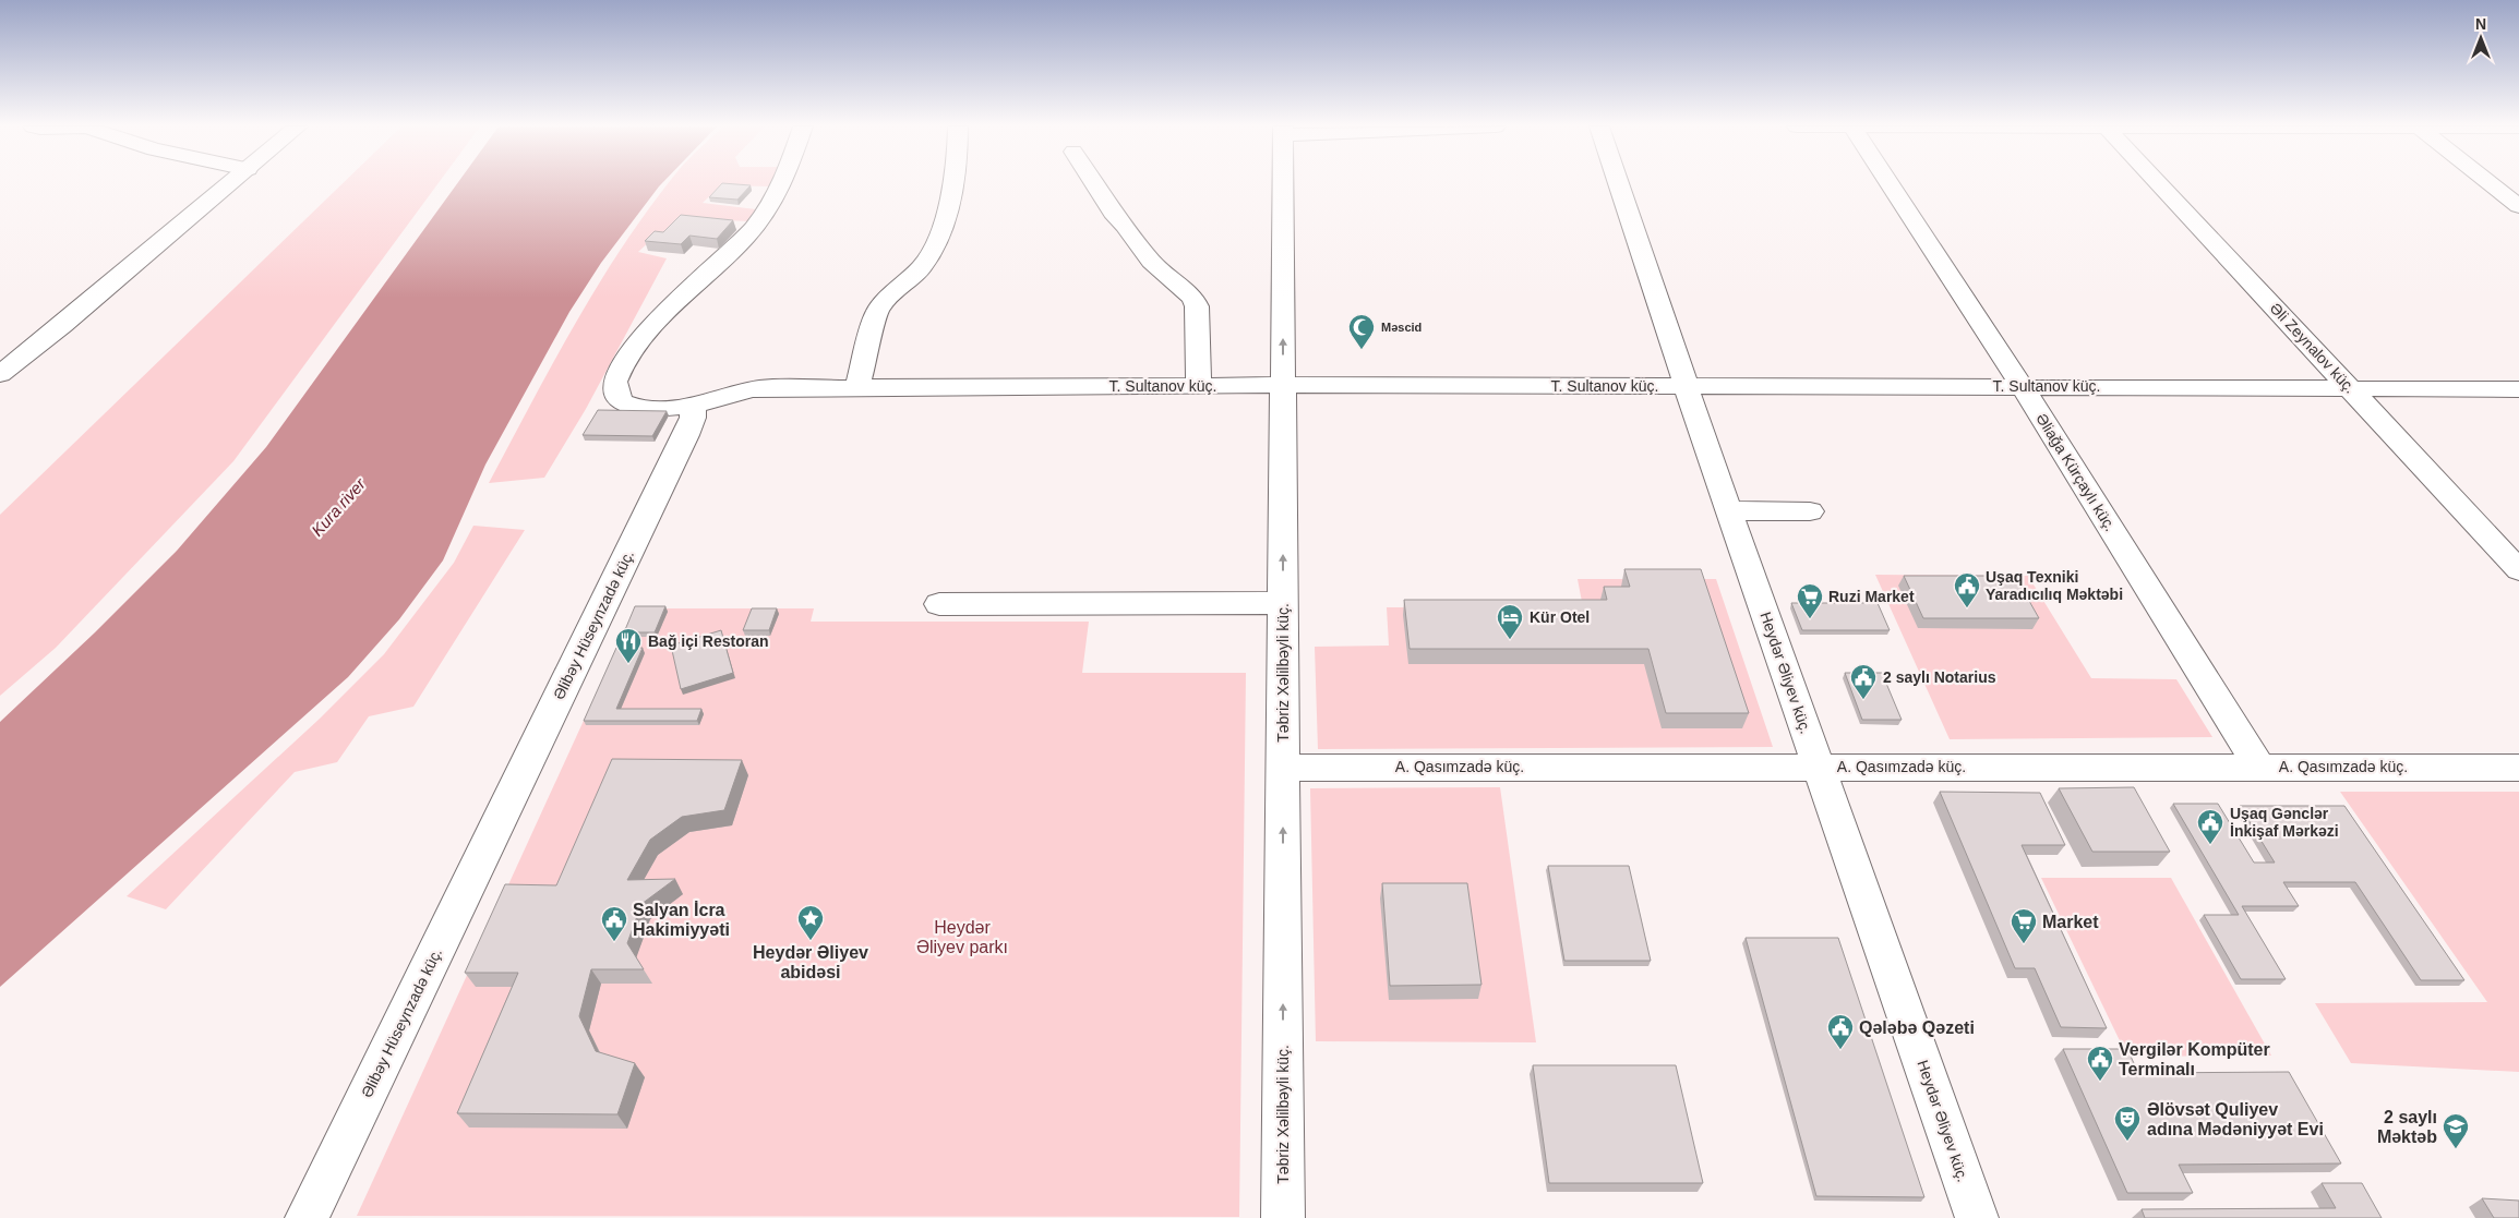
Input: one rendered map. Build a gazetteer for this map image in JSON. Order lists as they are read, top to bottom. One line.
{"streets":{"street":["Əli Zeynalov küç.","T. Sultanov küç.","Əliağa Kürçaylı küç.","Əlibəy Hüseynzadə küç.","Təbriz Xəlilbəyli küç.","Heydər Əliyev küç.","A. Qasımzadə küç."]},"crossings":[["Əli Zeynalov küç.","T. Sultanov küç."],["T. Sultanov küç.","Əliağa Kürçaylı küç."],["T. Sultanov küç.","Əlibəy Hüseynzadə küç."],["T. Sultanov küç.","Təbriz Xəlilbəyli küç."],["T. Sultanov küç.","Heydər Əliyev küç."],["Əliağa Kürçaylı küç.","A. Qasımzadə küç."],["Təbriz Xəlilbəyli küç.","A. Qasımzadə küç."],["Heydər Əliyev küç.","A. Qasımzadə küç."]],"one_way":["Təbriz Xəlilbəyli küç."],"water":["Kura river"],"parks":["Heydər Əliyev parkı"],"places":{"mosque":["Məscid"],"public building":["Uşaq Texniki Yaradıcılıq Məktəbi","2 saylı Notarius","Uşaq Gənclər İnkişaf Mərkəzi","Salyan İcra Hakimiyyəti","Qələbə Qəzeti","Vergilər Kompüter Terminalı"],"supermarket":["Ruzi Market","Market"],"hotel":["Kür Otel"],"restaurant":["Bağ içi Restoran"],"place":["Heydər Əliyev abidəsi"],"theatre":["Əlövsət Quliyev adına Mədəniyyət Evi"],"school or university":["2 saylı Məktəb"]},"north":"top"}
